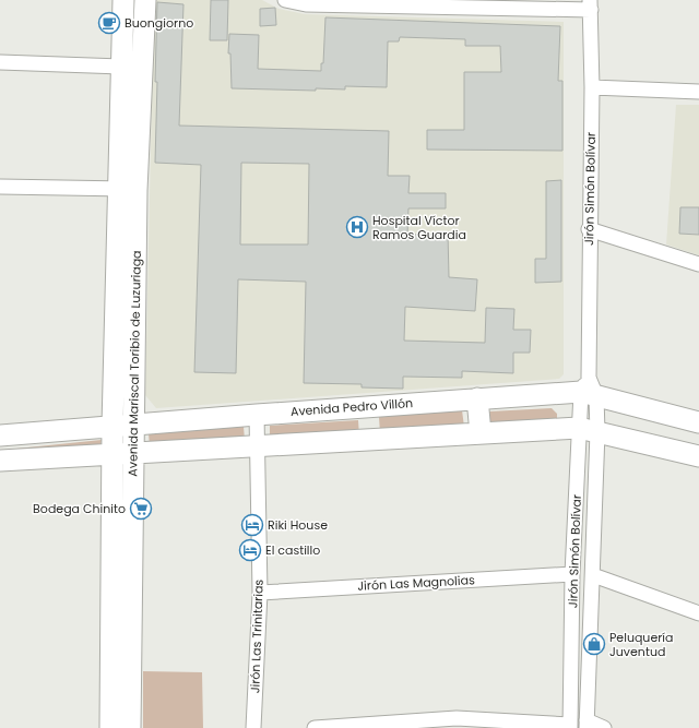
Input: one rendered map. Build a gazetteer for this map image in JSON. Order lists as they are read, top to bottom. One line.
{"streets":{"main road":["Avenida Mariscal Toribio de Luzuriaga","Avenida Pedro Villón"],"street":["Jirón Simón Bolívar","Jirón Las Magnolias","Jirón Las Trinitarias"]},"crossings":[["Jirón Simón Bolívar","Avenida Pedro Villón"],["Jirón Simón Bolívar","Jirón Las Magnolias"],["Avenida Mariscal Toribio de Luzuriaga","Avenida Pedro Villón"],["Avenida Pedro Villón","Jirón Las Trinitarias"],["Jirón Las Magnolias","Jirón Las Trinitarias"]],"places":{"cafe":["Buongiorno"],"hospital":["Hospital Víctor Ramos Guardia"],"supermarket":["Bodega Chinito"],"hotel":["Riki House","El castillo"],"shop":["Peluquería Juventud"]}}
